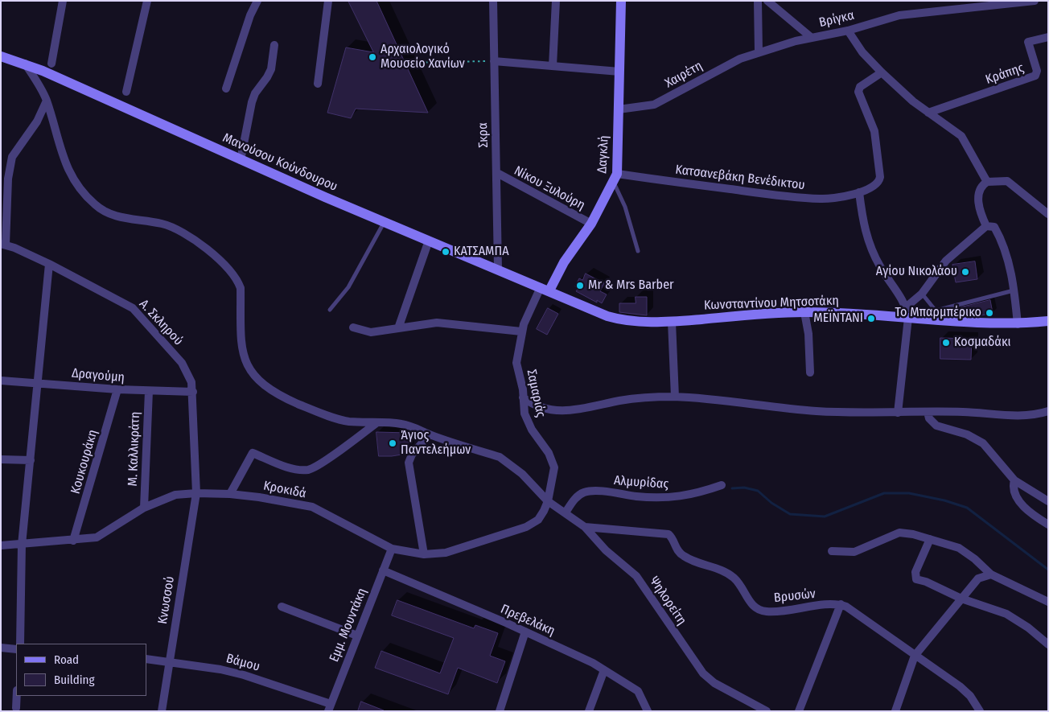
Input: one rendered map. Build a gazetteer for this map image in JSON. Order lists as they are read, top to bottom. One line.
{"streets":{"main road":["Δαγκλή","Μανούσου Κούνδουρου","Κωνσταντίνου Μητσοτάκη"],"street":["Βρίγκα","Κράπης","Χαιρέτη","Σκρα","Κατσανεβάκη Βενέδικτου","Νίκου Ξυλούρη","Α. Σκληρού","Δραγούμη","Σαμαριάς","Μ. Καλλικράτη","Κουκουράκη","Αλμυρίδας","Κροκιδά","Βρυσών","Κνωσσού","Ψηλορείτη","Πρεβελάκη","Εμμ. Μουντάκη","Βάμου"]},"crossings":[["Βρίγκα","Χαιρέτη"],["Χαιρέτη","Δαγκλή"],["Σκρα","Μανούσου Κούνδουρου"],["Σκρα","Νίκου Ξυλούρη"],["Δαγκλή","Μανούσου Κούνδουρου"],["Δαγκλή","Κατσανεβάκη Βενέδικτου"],["Δαγκλή","Νίκου Ξυλούρη"],["Δαγκλή","Κωνσταντίνου Μητσοτάκη"],["Δαγκλή","Σαμαριάς"],["Μανούσου Κούνδουρου","Κωνσταντίνου Μητσοτάκη"],["Μανούσου Κούνδουρου","Σαμαριάς"],["Μανούσου Κούνδουρου","Ψηλορείτη"],["Κωνσταντίνου Μητσοτάκη","Σαμαριάς"],["Α. Σκληρού","Δραγούμη"],["Α. Σκληρού","Κροκιδά"],["Α. Σκληρού","Κνωσσού"],["Δραγούμη","Μ. Καλλικράτη"],["Δραγούμη","Κουκουράκη"],["Σαμαριάς","Κροκιδά"],["Σαμαριάς","Ψηλορείτη"],["Μ. Καλλικράτη","Κροκιδά"],["Κουκουράκη","Κροκιδά"],["Αλμυρίδας","Ψηλορείτη"],["Κροκιδά","Κνωσσού"],["Κροκιδά","Ψηλορείτη"],["Κροκιδά","Εμμ. Μουντάκη"],["Βρυσών","Ψηλορείτη"],["Κνωσσού","Βάμου"],["Πρεβελάκη","Εμμ. Μουντάκη"],["Εμμ. Μουντάκη","Βάμου"]],"places":["Αρχαιολογικό Μουσείο Χανίων","ΚΑΤΣΑΜΠΑ","Αγίου Νικολάου","Mr & Mrs Barber","Το Μπαρμπέρικο","ΜΕΪΝΤΑΝΙ","Κοσμαδάκι","Άγιος Παντελεήμων"],"legend":["Road","Building"]}
